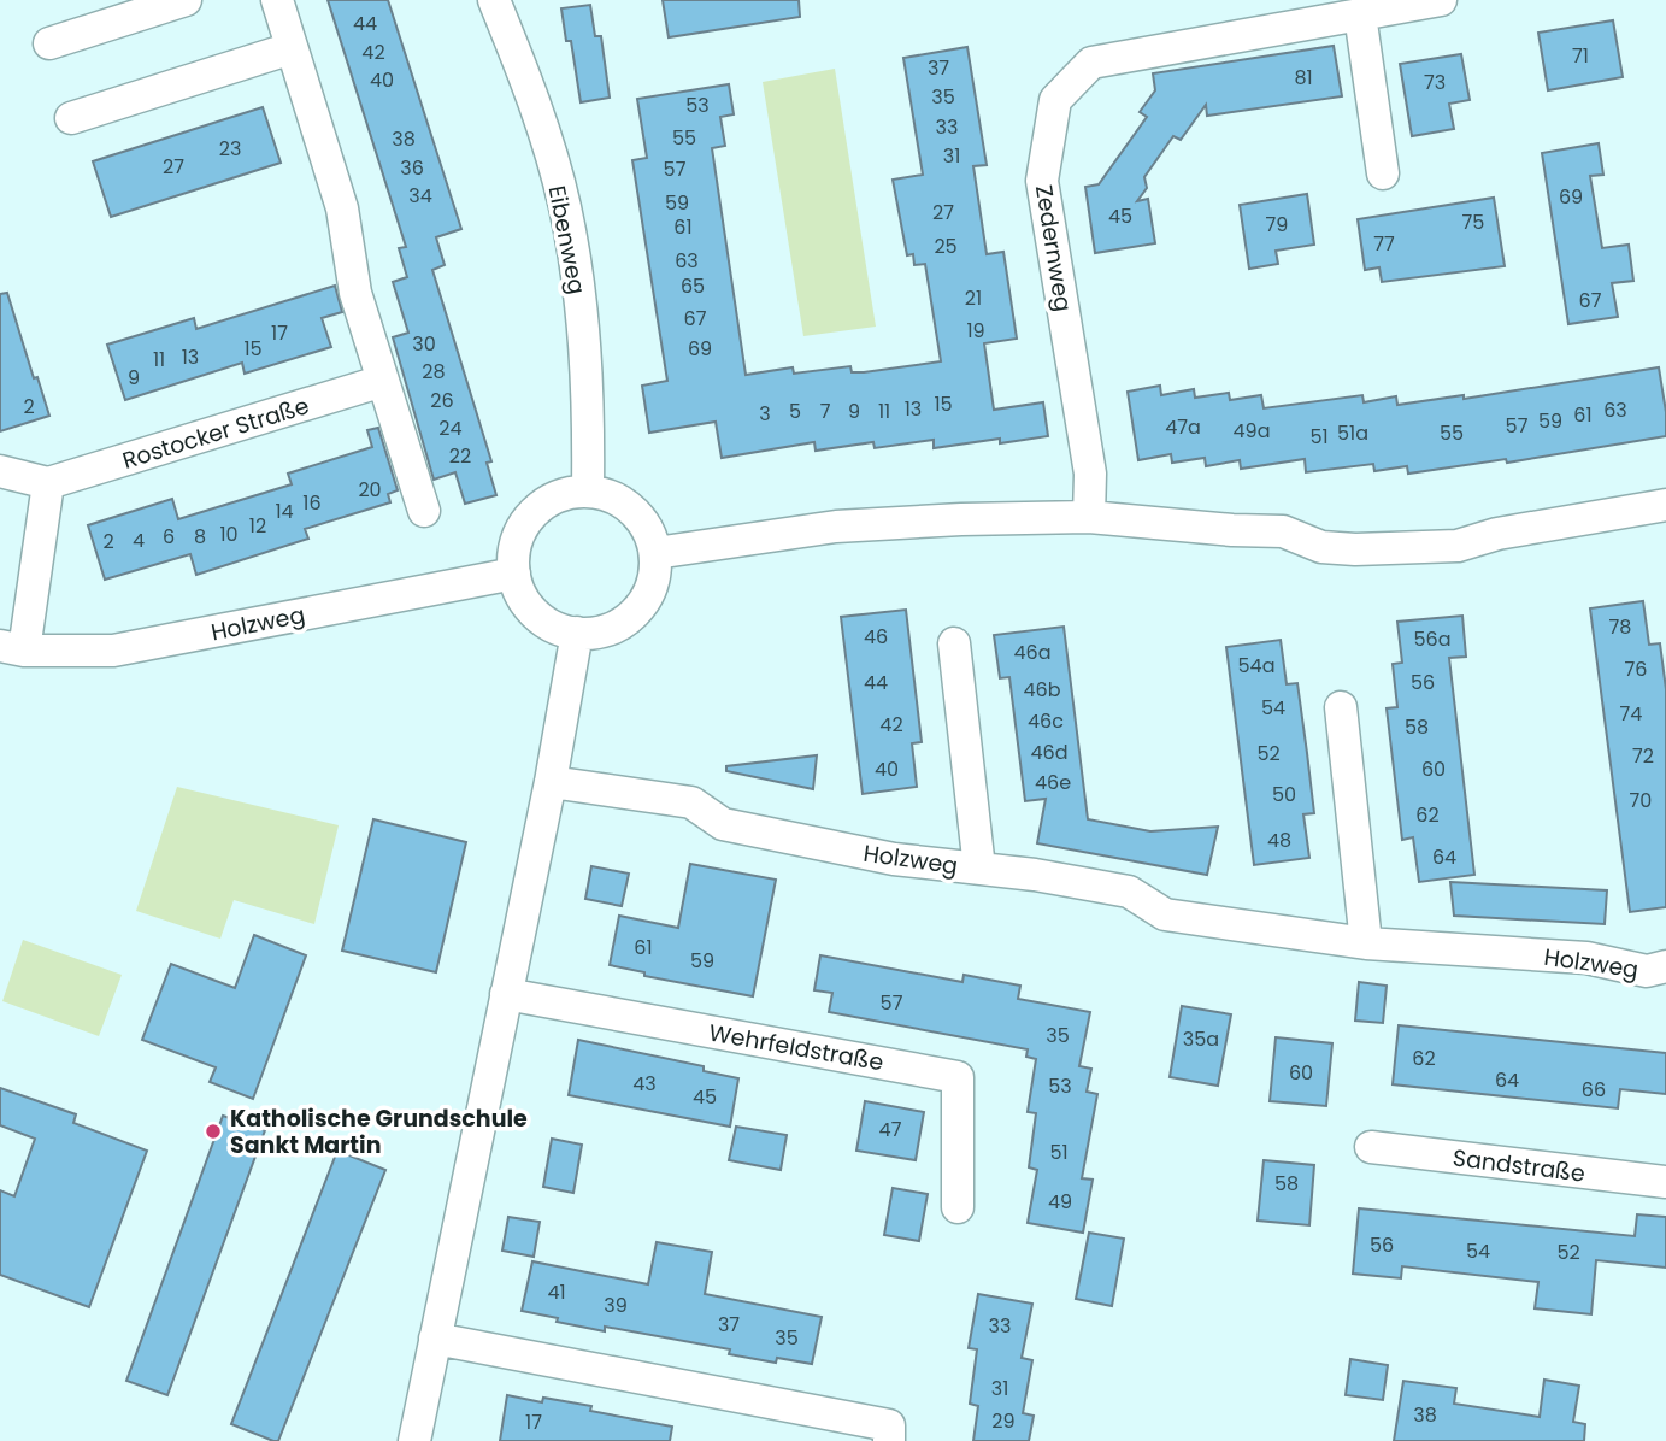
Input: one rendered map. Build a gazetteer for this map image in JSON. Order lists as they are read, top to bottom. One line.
{"streets":{"street":["Eibenweg","Zedernweg","Rostocker Straße","Holzweg","Wehrfeldstraße","Sandstraße"]},"crossings":[["Eibenweg","Holzweg"]],"places":["Katholische Grundschule Sankt Martin"],"house_numbers":["44","42","71","37","81","40","73","35","53","33","55","38","23","31","27","36","57","34","69","59","27","45","75","79","61","77","25","63","65","21","67","67","19","17","30","15","69","13","11","28","9","26","15","2","13","63","5","7","9","11","3","61","59","57","47a","24","49a","51a","55","51","22","20","16","14","12","10","6","8","4","2","78","46","56a","46a","54a","76","44","56","46b","54","74","46c","42","58","46d","52","72","40","60","46e","50","70","62","48","64","61","59","57","35","35a","62","60","64","43","53","66","45","47","51","58","49","56","54","52","41","39","37","33","35","31","38","29","17"]}
